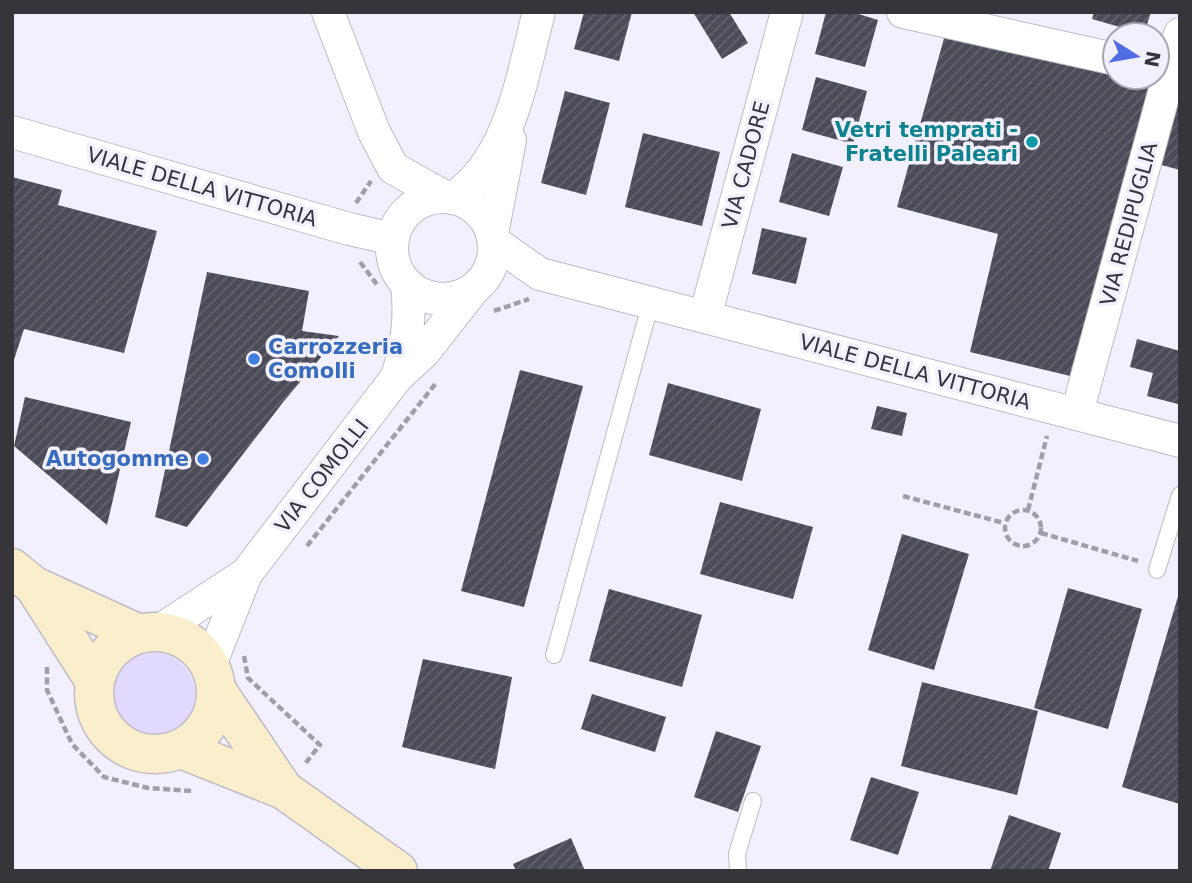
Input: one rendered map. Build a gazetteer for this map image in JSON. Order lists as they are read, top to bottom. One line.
{"streets":{"street":["VIA CADORE","VIALE DELLA VITTORIA","VIA REDIPUGLIA","VIA COMOLLI"]},"crossings":[["VIA CADORE","VIALE DELLA VITTORIA"],["VIALE DELLA VITTORIA","VIA REDIPUGLIA"],["VIALE DELLA VITTORIA","VIA COMOLLI"]],"places":["Vetri temprati - Fratelli Paleari","Carrozzeria Comolli","Autogomme"],"north":"right"}
